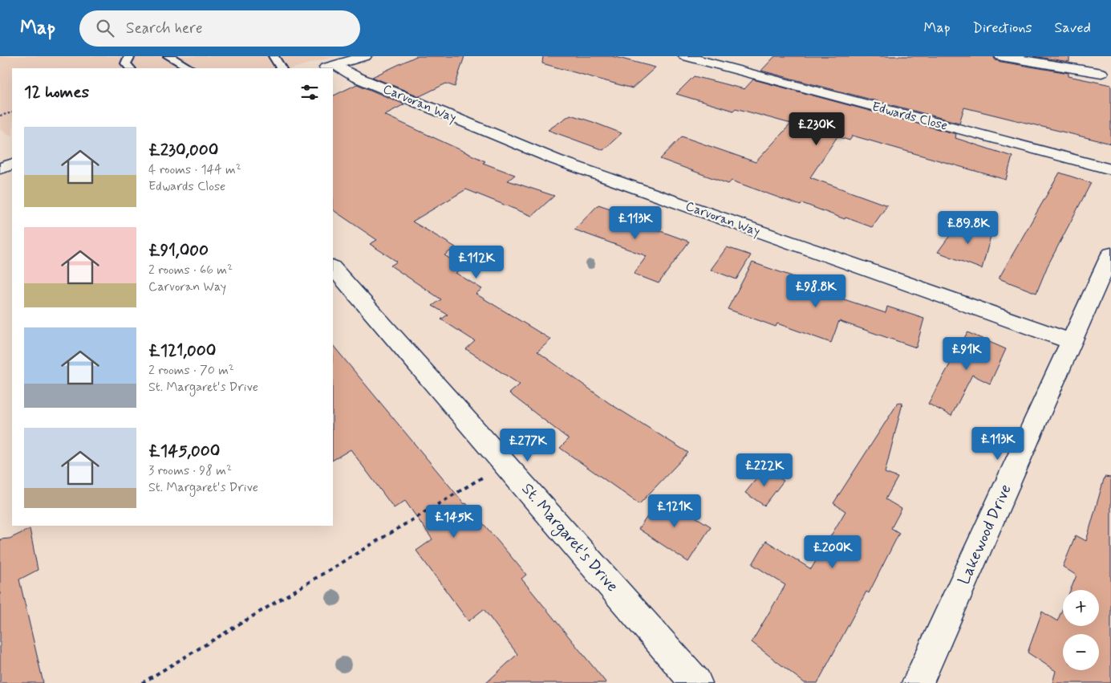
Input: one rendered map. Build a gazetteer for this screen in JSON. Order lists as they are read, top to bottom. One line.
{"streets":{"street":["Carvoran Way","Edwards Close","Lakewood Drive","St. Margaret's Drive"]},"crossings":[["Carvoran Way","Lakewood Drive"]],"page":{"header":"Map","search":"Search here","nav":["Map","Directions","Saved"],"heading":"12 homes","price":["£230K","£113K","£89.8K","£112K","£98.8K","£91K","£113K","£277K","£222K","£121K","£145K","£200K"],"list":[{"name":"£230,000","note":"4 rooms · 144 m² · Edwards Close"},{"name":"£91,000","note":"2 rooms · 66 m² · Carvoran Way"},{"name":"£121,000","note":"2 rooms · 70 m² · St. Margaret's Drive"},{"name":"£145,000","note":"3 rooms · 98 m² · St. Margaret's Drive"}],"map_buttons":["+","−"]}}
